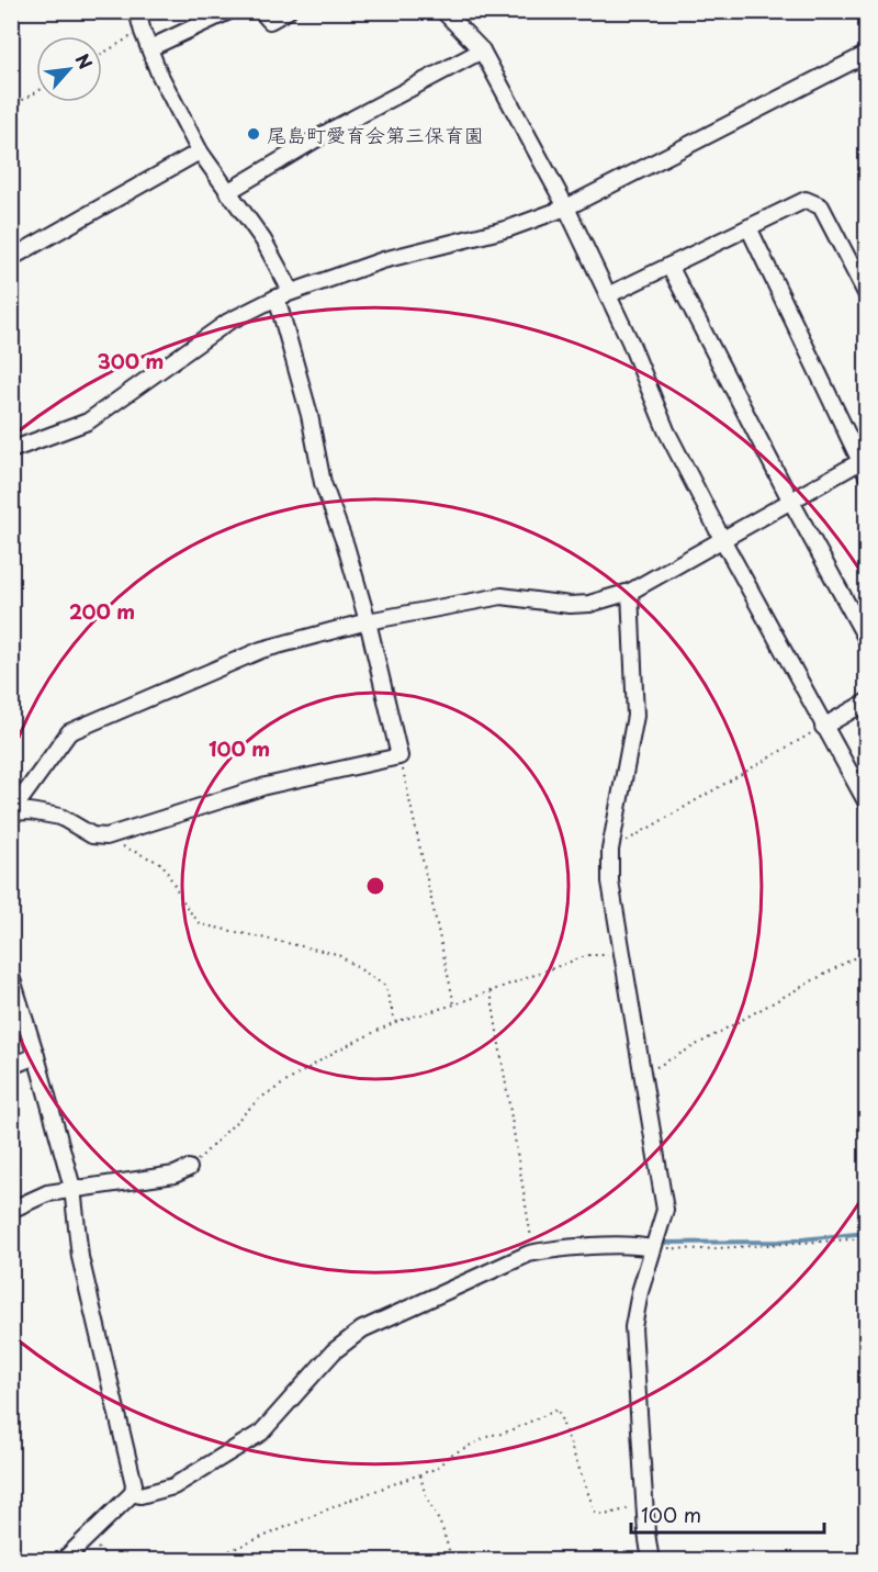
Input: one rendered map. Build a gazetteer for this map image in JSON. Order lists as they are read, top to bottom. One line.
{"places":["尾島町愛育会第三保育園"],"scale_bar":"100 m","north":"top right","rings":["300 m","200 m","100 m"]}
